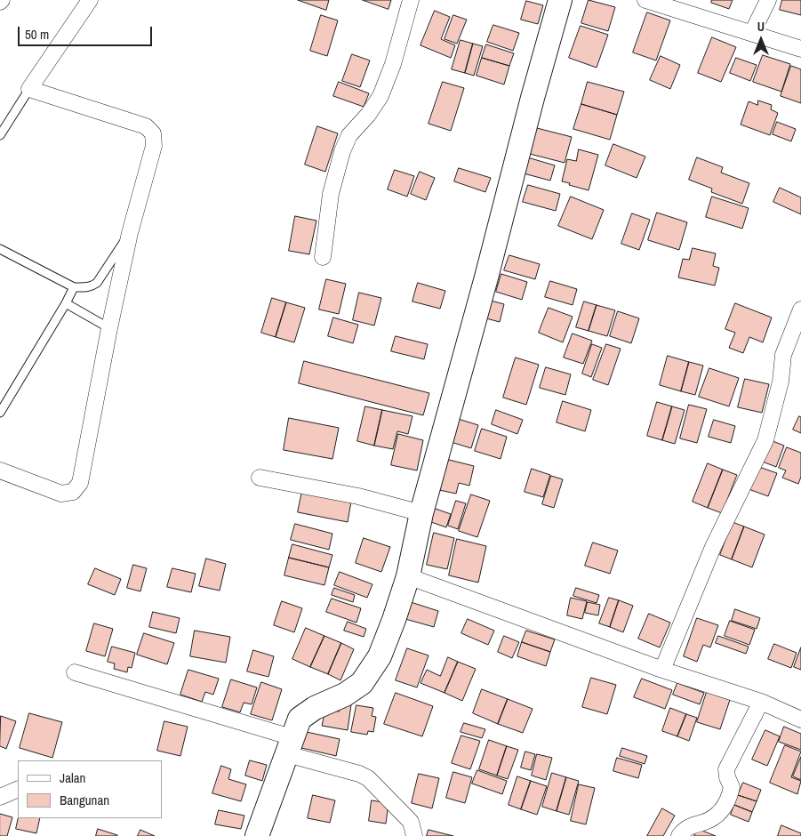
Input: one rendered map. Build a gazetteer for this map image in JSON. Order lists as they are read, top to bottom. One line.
{"legend":["Jalan","Bangunan"],"scale_bar":"50 m","north":"top"}
